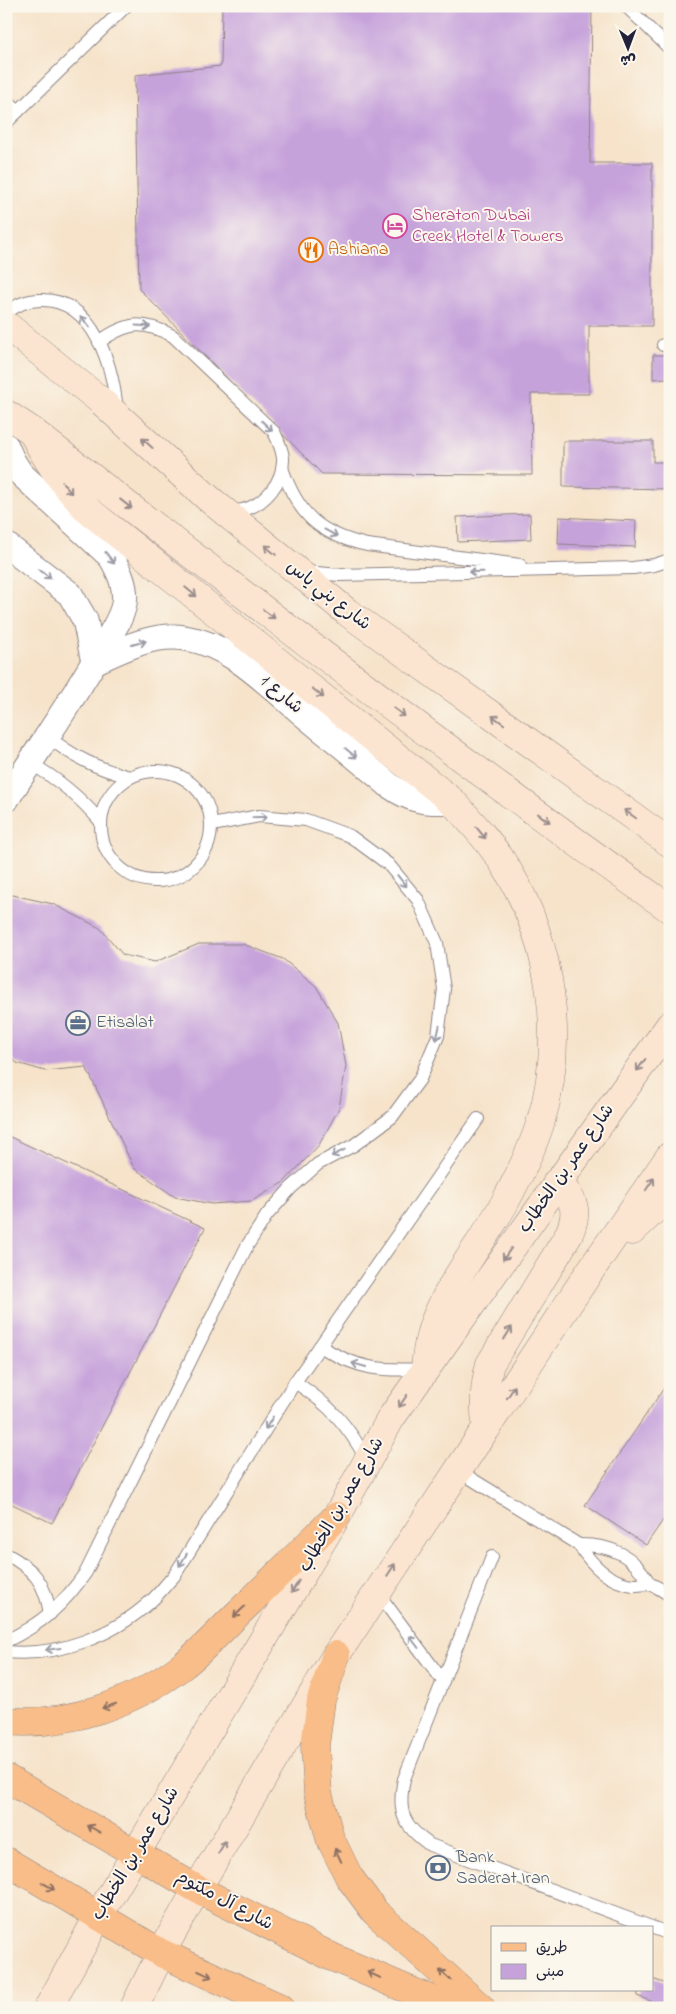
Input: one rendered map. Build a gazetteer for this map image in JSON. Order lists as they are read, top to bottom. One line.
{"streets":{"main road":["شارع بني ياس","شارع عمر بن الخطاب","شارع آل مكتوم"],"street":["شارع 1"]},"crossings":[["شارع عمر بن الخطاب","شارع آل مكتوم"]],"one_way":["شارع 1"],"places":{"hotel":["Sheraton Dubai Creek Hotel & Towers"],"restaurant":["Ashiana"],"office":["Etisalat"],"bank":["Bank Saderat Iran"]},"legend":["طريق","مبنى"],"north":"bottom"}
